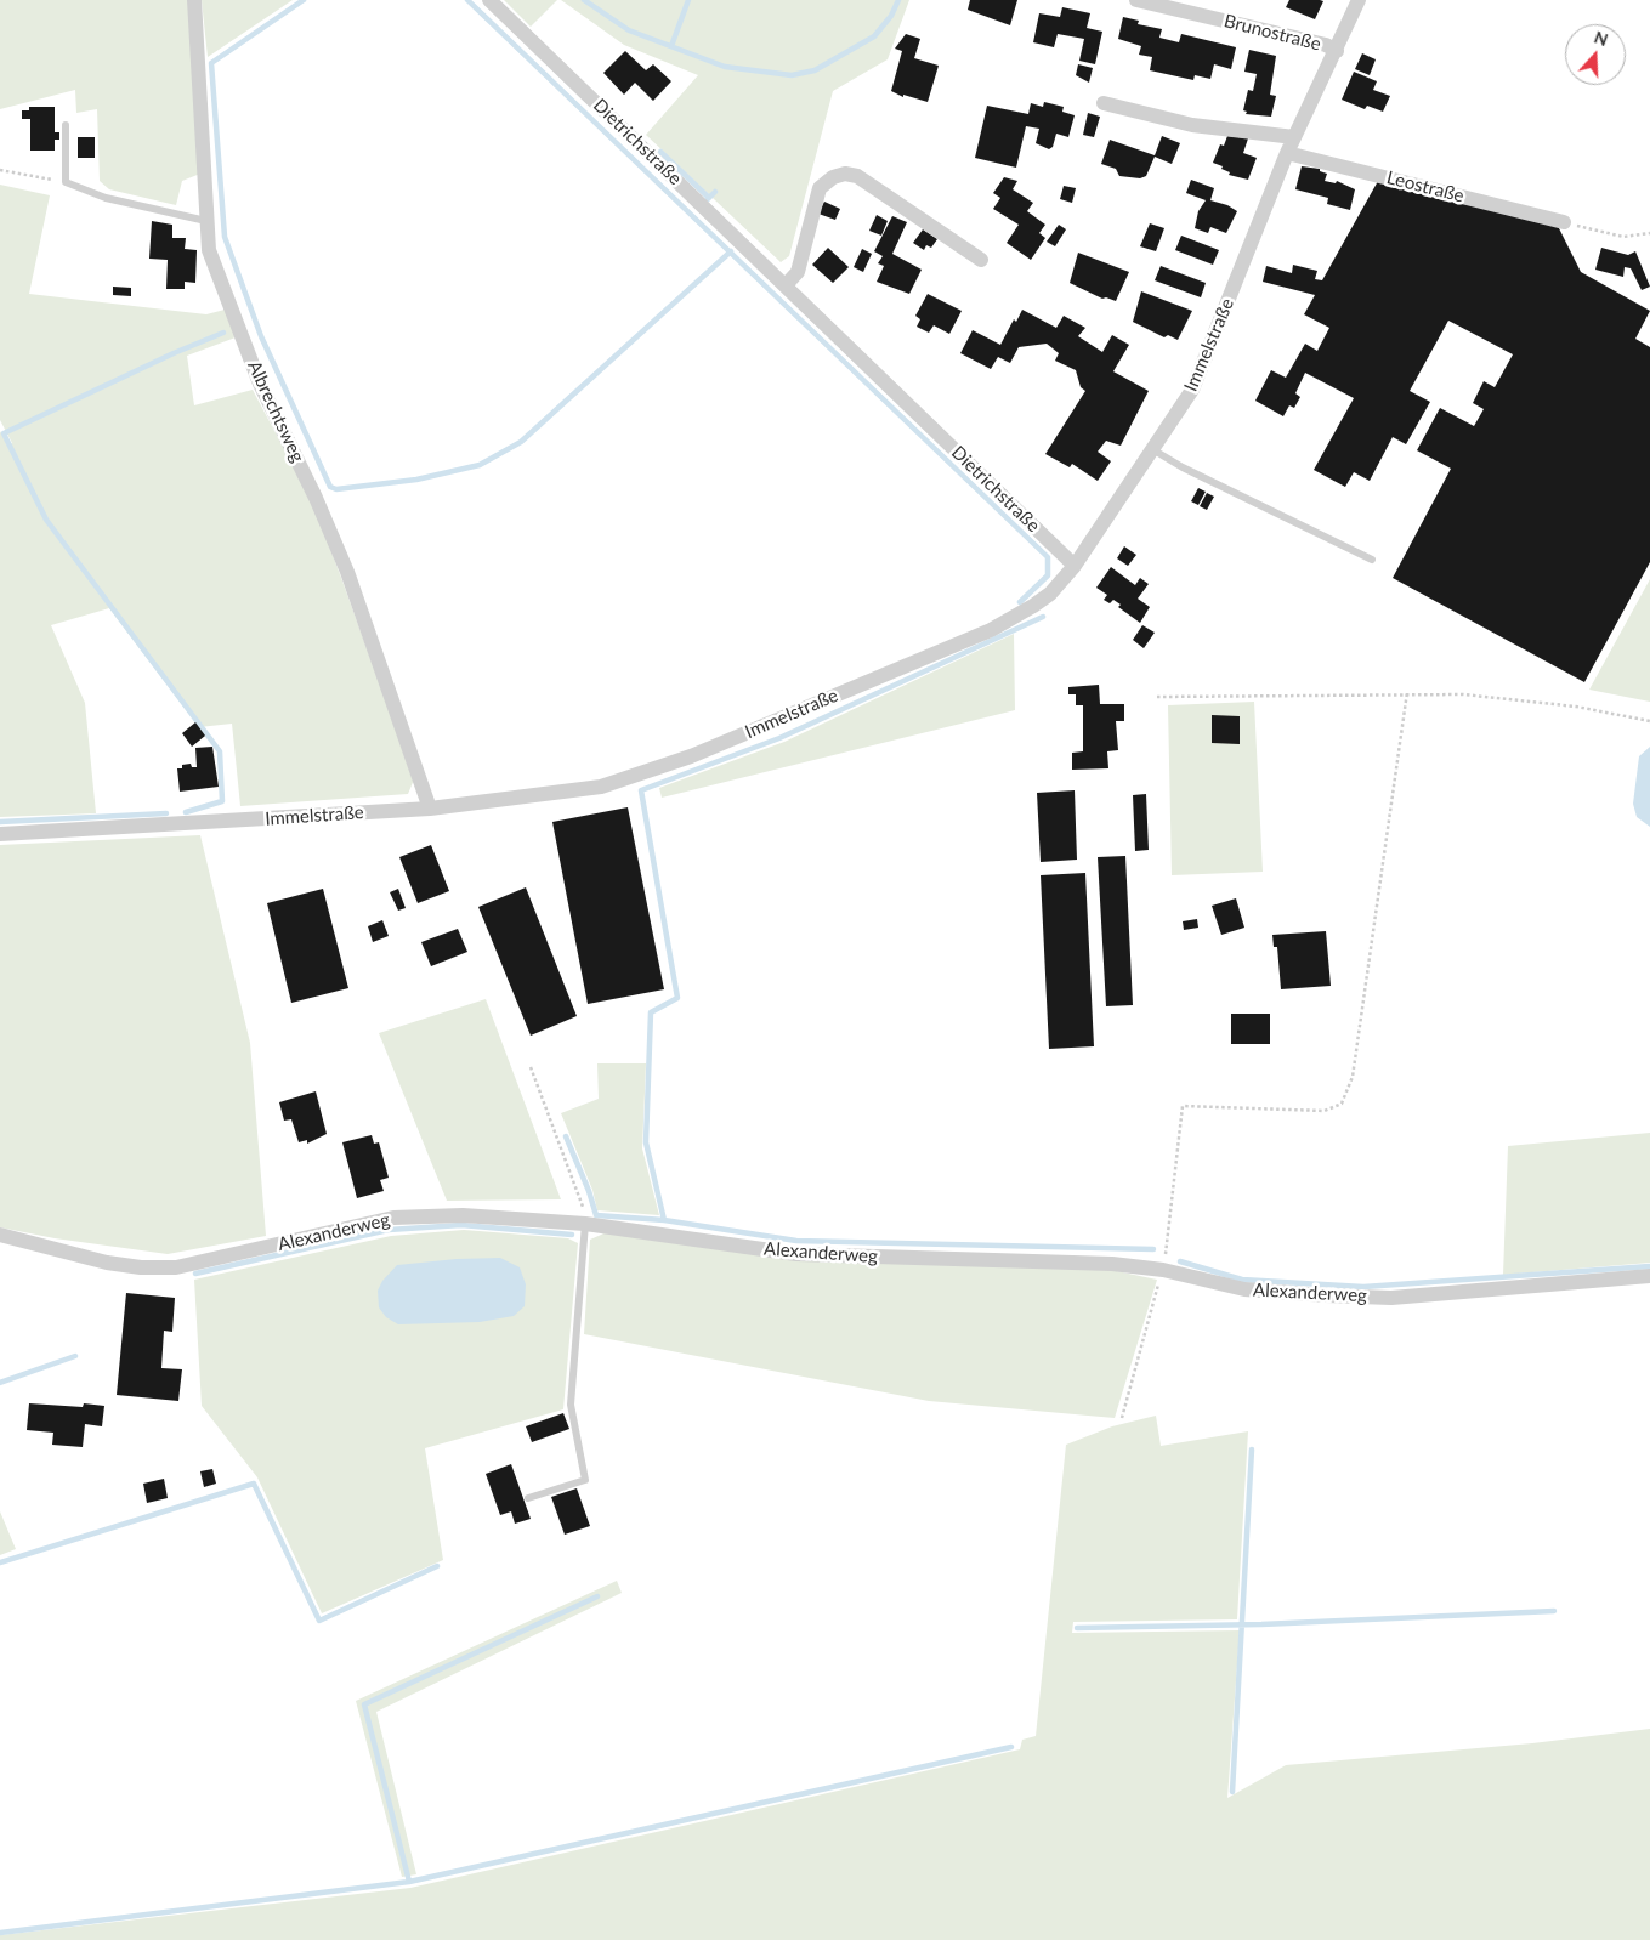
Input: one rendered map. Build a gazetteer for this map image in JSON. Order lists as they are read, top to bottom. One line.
{"streets":{"street":["Brunostraße","Dietrichstraße","Leostraße","Immelstraße","Albrechtsweg","Alexanderweg"]},"crossings":[["Brunostraße","Immelstraße"],["Dietrichstraße","Immelstraße"],["Leostraße","Immelstraße"],["Immelstraße","Albrechtsweg"]],"north":"top"}
